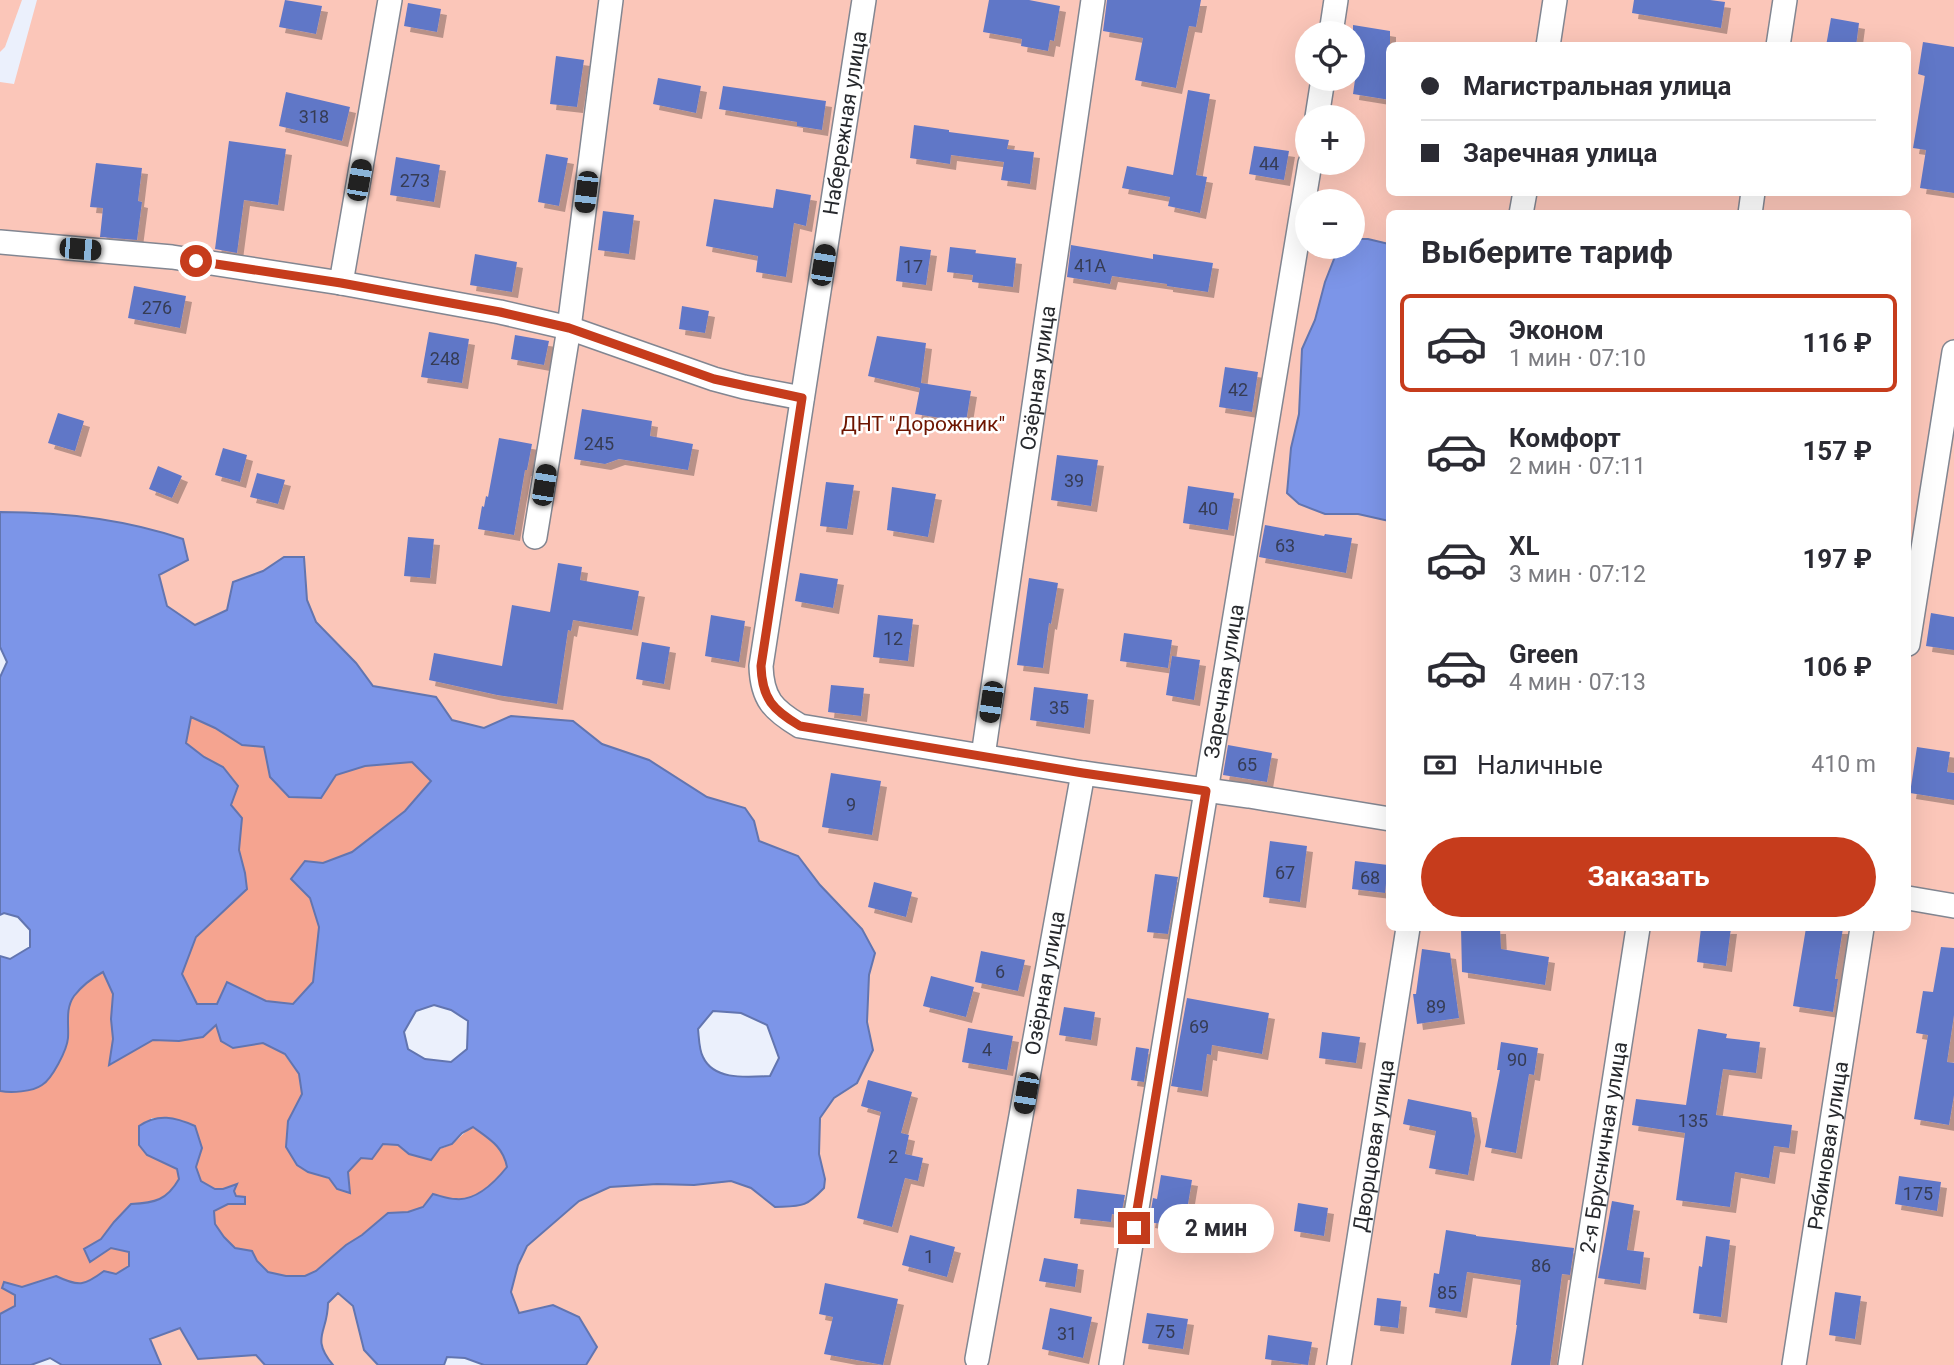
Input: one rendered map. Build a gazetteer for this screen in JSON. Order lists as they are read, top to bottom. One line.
{"streets":{"street":["Набережная улица","Озёрная улица","Заречная улица","Дворцовая улица","2-я Брусничная улица","Рябиновая улица"]},"crossings":[["Набережная улица","Озёрная улица"]],"parks":["ДНТ \"Дорожник\""],"house_numbers":["318","44","273","41А","17","276","248","42","245","39","40","63","12","35","65","9","67","68","6","89","69","4","90","135","2","175","1","86","85","75","31"],"page":{"map_buttons":["+","−"],"banner":["Магистральная улица","Заречная улица"],"heading":"Выберите тариф","list":[{"name":"Эконом","note":"1 мин · 07:10","value":"116 ₽"},{"name":"Комфорт","note":"2 мин · 07:11","value":"157 ₽"},{"name":"XL","note":"3 мин · 07:12","value":"197 ₽"},{"name":"Green","note":"4 мин · 07:13","value":"106 ₽"}],"pay":["Наличные","410 m"],"buttons":"Заказать","bubble":"2 мин"}}
